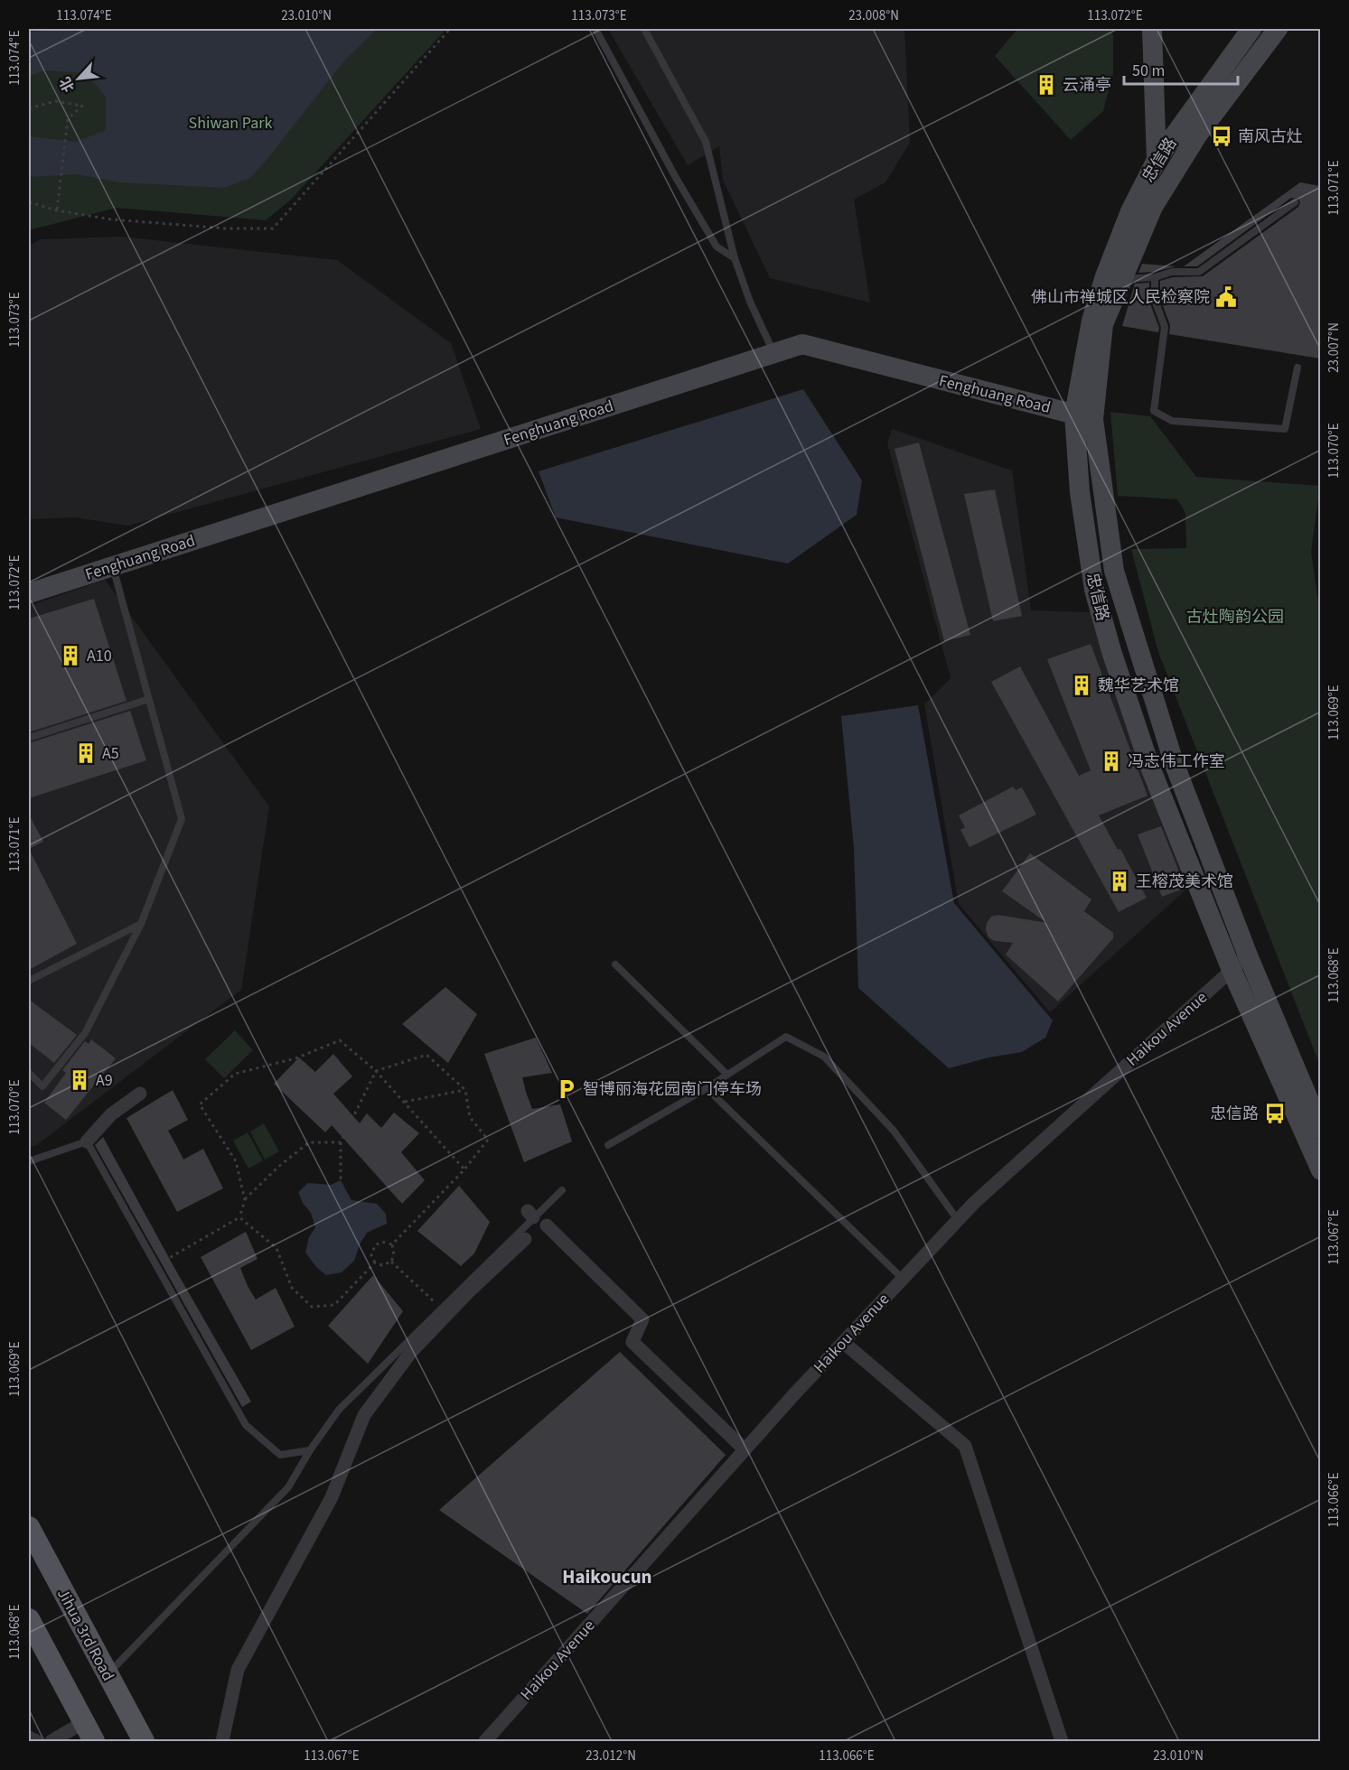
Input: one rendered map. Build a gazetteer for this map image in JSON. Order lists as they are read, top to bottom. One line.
{"streets":{"main road":["忠信路","Fenghuang Road","Jihua 3rd Road"],"street":["Haikou Avenue"]},"crossings":[["忠信路","Fenghuang Road"],["忠信路","Haikou Avenue"]],"districts":["Haikoucun"],"parks":["Shiwan Park","古灶陶韵公园"],"places":{"building":["云涌亭","A10","魏华艺术馆","A5","冯志伟工作室","王榕茂美术馆","A9"],"bus stop":["南风古灶","忠信路"],"public building":["佛山市禅城区人民检察院"],"parking":["智博丽海花园南门停车场"]},"scale_bar":"50 m","north":"bottom left","coordinates":["113.074°E","23.010°N","113.073°E","23.008°N","113.072°E","113.071°E","23.007°N","113.070°E","113.069°E","113.068°E","113.067°E","113.066°E","23.012°N"]}
